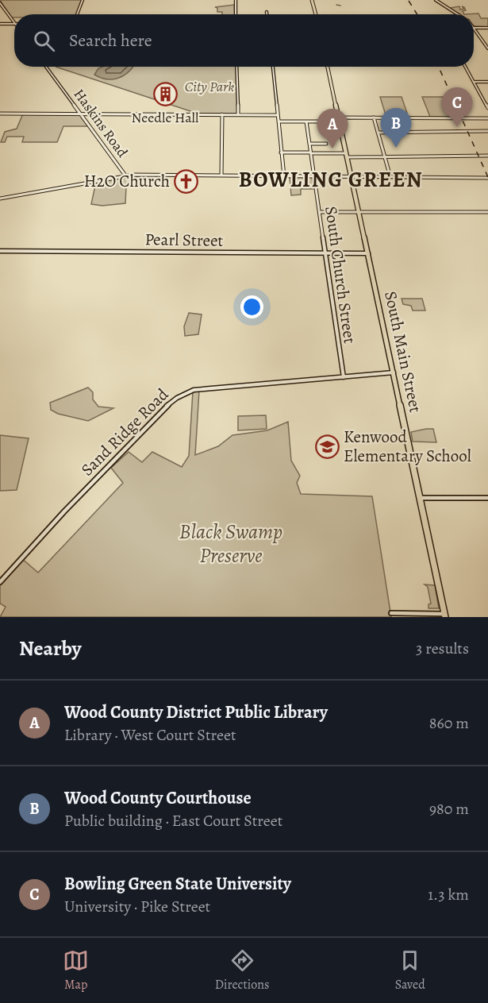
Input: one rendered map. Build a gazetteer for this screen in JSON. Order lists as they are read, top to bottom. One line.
{"streets":{"main road":["South Main Street"],"street":["Haskins Road","Pearl Street","South Church Street","Sand Ridge Road"]},"crossings":[["Pearl Street","South Church Street"],["Pearl Street","South Main Street"],["South Church Street","Sand Ridge Road"],["South Main Street","Sand Ridge Road"]],"districts":["BOWLING GREEN"],"parks":["City Park","Black Swamp Preserve"],"places":{"building":["Needle Hall"],"church":["H2O Church"],"school or university":["Kenwood Elementary School"]},"page":{"search":"Search here","pins":["C","B","A"],"heading":["Nearby","3 results"],"list":[{"mark":"A","name":"Wood County District Public Library","note":"Library · West Court Street","value":"860 m"},{"mark":"B","name":"Wood County Courthouse","note":"Public building · East Court Street","value":"980 m"},{"mark":"C","name":"Bowling Green State University","note":"University · Pike Street","value":"1.3 km"}],"nav":["Map","Directions","Saved"]}}
